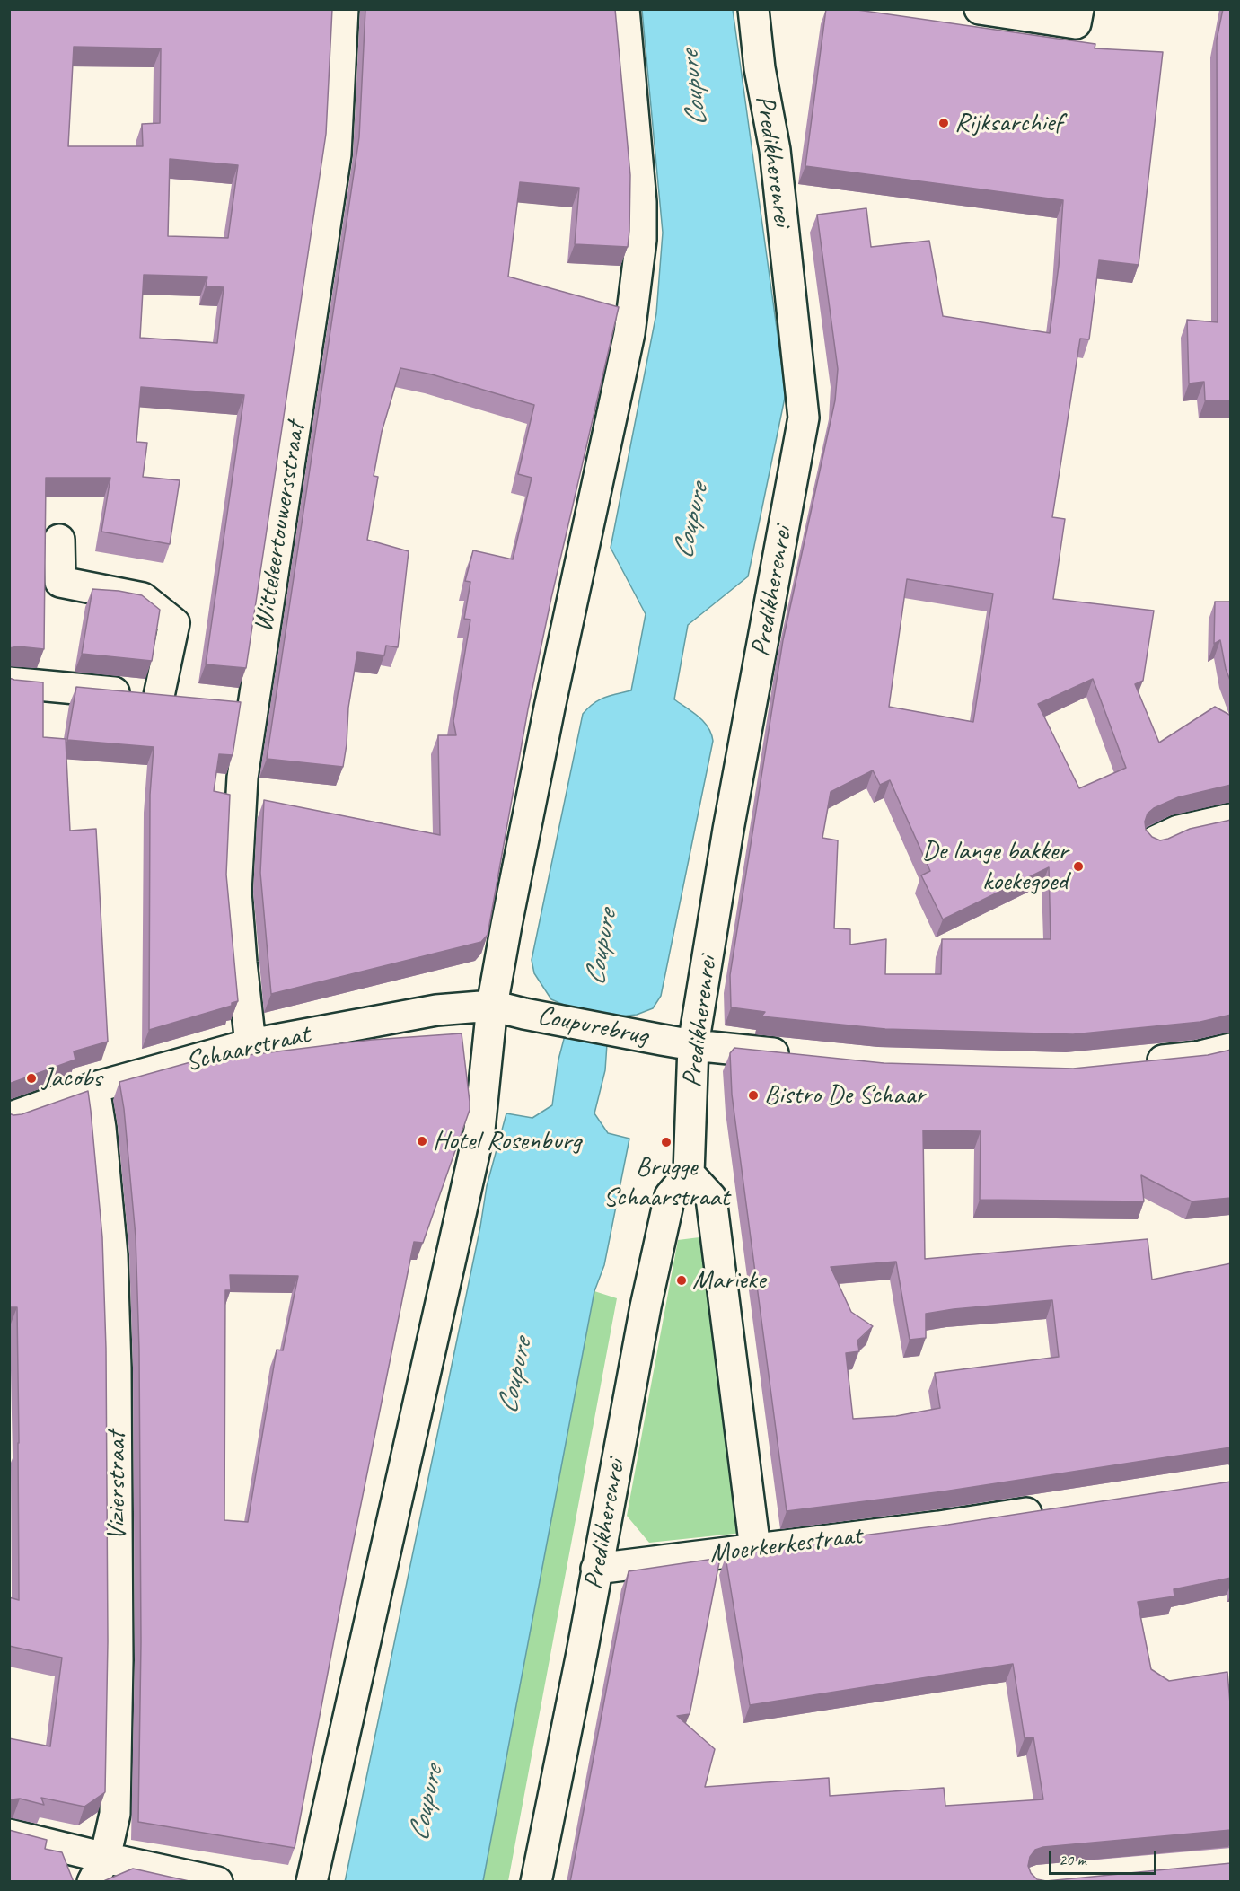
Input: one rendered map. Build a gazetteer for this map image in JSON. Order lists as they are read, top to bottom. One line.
{"streets":{"street":["Predikherenrei","Witteleertouwersstraat","Coupurebrug","Schaarstraat","Vizierstraat","Moerkerkestraat"]},"crossings":[["Predikherenrei","Coupurebrug"],["Predikherenrei","Moerkerkestraat"],["Witteleertouwersstraat","Schaarstraat"],["Coupurebrug","Schaarstraat"],["Schaarstraat","Vizierstraat"]],"water":["Coupure"],"places":["Rijksarchief","De lange bakker koekegoed","Jacobs","Bistro De Schaar","Hotel Rosenburg","Brugge Schaarstraat","Marieke"],"scale_bar":"20 m"}
